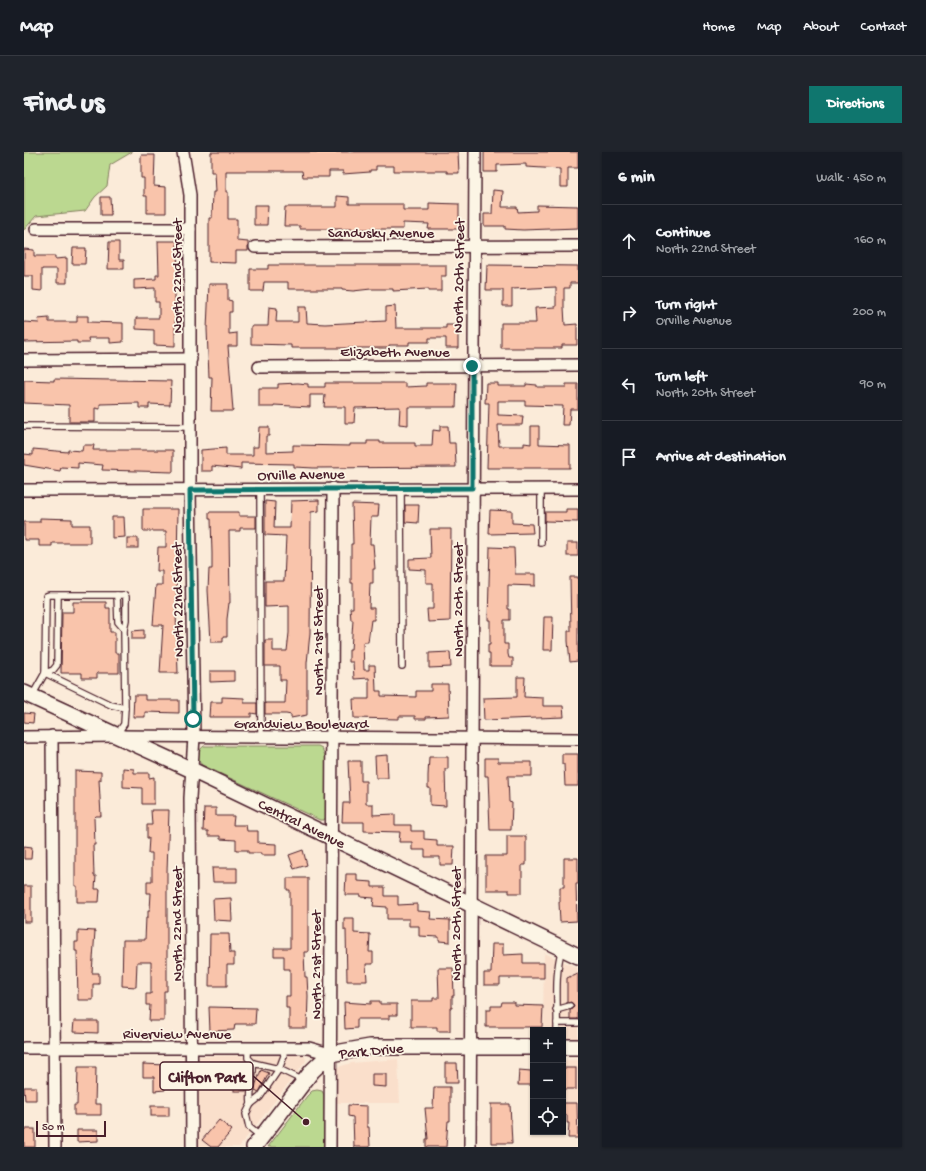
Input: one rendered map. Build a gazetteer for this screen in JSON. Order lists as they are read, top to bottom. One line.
{"streets":{"main road":["Central Avenue","Park Drive"],"street":["Sandusky Avenue","North 22nd Street","North 20th Street","Elizabeth Avenue","Orville Avenue","North 21st Street","Grandview Boulevard","Riverview Avenue"]},"crossings":[["Sandusky Avenue","North 20th Street"],["North 22nd Street","Orville Avenue"],["North 22nd Street","Grandview Boulevard"],["North 22nd Street","Central Avenue"],["North 22nd Street","Riverview Avenue"],["North 20th Street","Elizabeth Avenue"],["North 20th Street","Orville Avenue"],["North 20th Street","Grandview Boulevard"],["North 20th Street","Central Avenue"],["North 20th Street","Park Drive"],["Orville Avenue","North 21st Street"],["North 21st Street","Grandview Boulevard"],["North 21st Street","Central Avenue"],["North 21st Street","Riverview Avenue"],["North 21st Street","Park Drive"],["Grandview Boulevard","Central Avenue"],["Riverview Avenue","Park Drive"]],"places":["Clifton Park"],"scale_bar":"50 m","page":{"header":"Map","nav":["Home","Map","About","Contact"],"buttons":"Directions","title":"Find us","heading":["6 min","Walk · 450 m"],"list":[["Continue","North 22nd Street","160 m"],["Turn right","Orville Avenue","200 m"],["Turn left","North 20th Street","90 m"],"Arrive at destination"],"map_buttons":["+","−"],"scale":"50 m"}}
